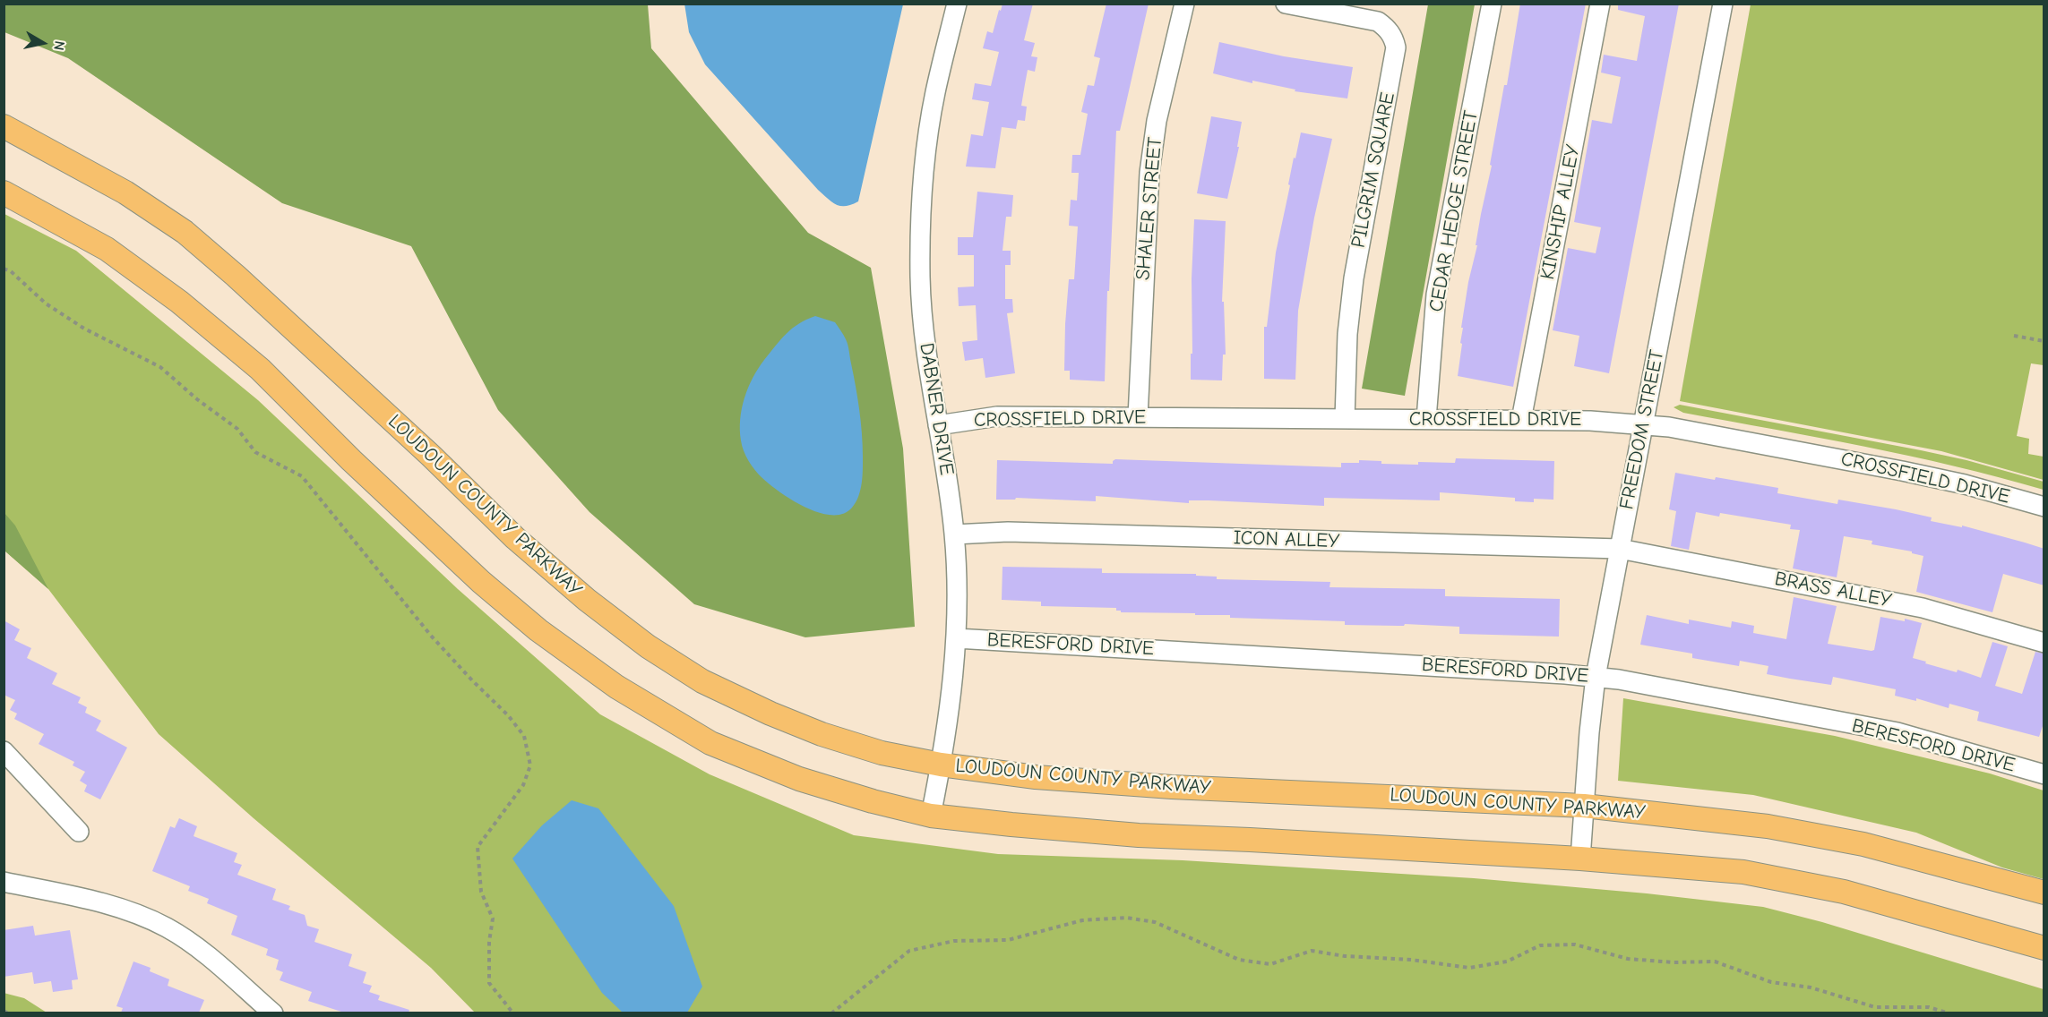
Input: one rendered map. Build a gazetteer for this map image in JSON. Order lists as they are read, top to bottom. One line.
{"streets":{"main road":["LOUDOUN COUNTY PARKWAY"],"street":["PILGRIM SQUARE","SHALER STREET","CEDAR HEDGE STREET","KINSHIP ALLEY","DABNER DRIVE","CROSSFIELD DRIVE","FREEDOM STREET","ICON ALLEY","BRASS ALLEY","BERESFORD DRIVE"]},"crossings":[["PILGRIM SQUARE","CROSSFIELD DRIVE"],["SHALER STREET","CROSSFIELD DRIVE"],["CEDAR HEDGE STREET","CROSSFIELD DRIVE"],["KINSHIP ALLEY","CROSSFIELD DRIVE"],["DABNER DRIVE","CROSSFIELD DRIVE"],["DABNER DRIVE","LOUDOUN COUNTY PARKWAY"],["DABNER DRIVE","ICON ALLEY"],["DABNER DRIVE","BERESFORD DRIVE"],["CROSSFIELD DRIVE","FREEDOM STREET"],["FREEDOM STREET","LOUDOUN COUNTY PARKWAY"],["FREEDOM STREET","ICON ALLEY"],["FREEDOM STREET","BRASS ALLEY"],["FREEDOM STREET","BERESFORD DRIVE"],["ICON ALLEY","BRASS ALLEY"]],"north":"right"}
